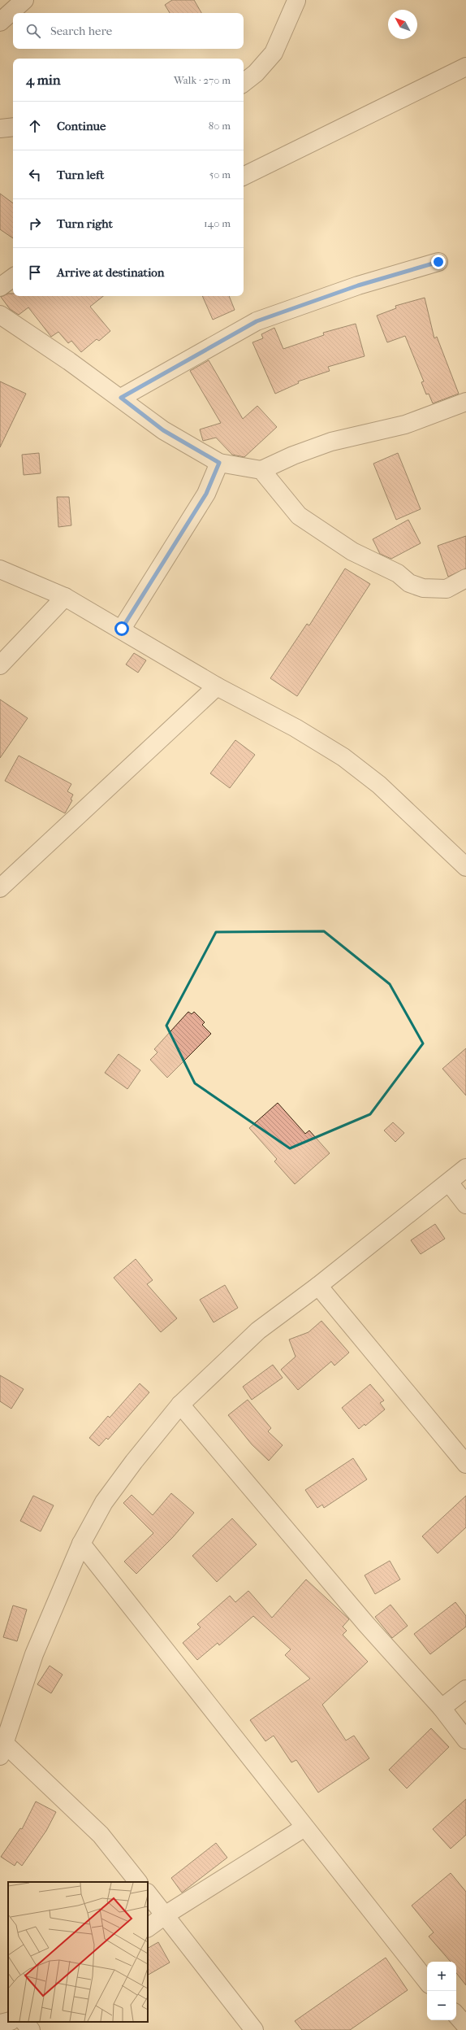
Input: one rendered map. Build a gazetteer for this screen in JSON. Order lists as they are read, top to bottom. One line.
{"north":"top left","page":{"search":"Search here","heading":["4 min","Walk · 270 m"],"list":[["Continue","80 m"],["Turn left","50 m"],["Turn right","140 m"],"Arrive at destination"],"map_buttons":["+","−"]}}
